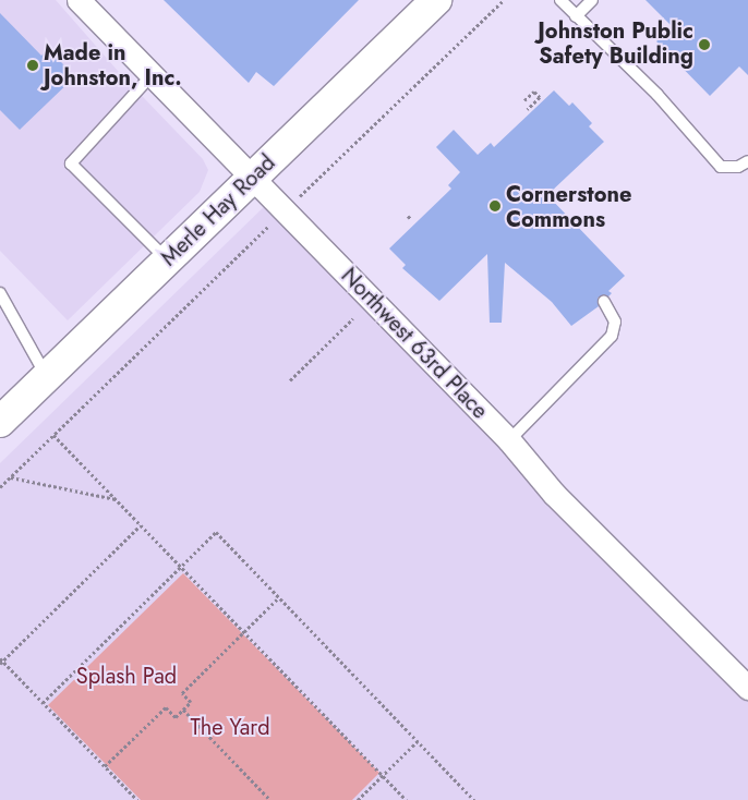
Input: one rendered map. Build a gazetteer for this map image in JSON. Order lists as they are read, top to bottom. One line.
{"streets":{"main road":["Merle Hay Road"],"street":["Northwest 63rd Place"]},"crossings":[["Merle Hay Road","Northwest 63rd Place"]],"parks":["Splash Pad","The Yard"],"places":["Johnston Public Safety Building","Made in Johnston, Inc.","Cornerstone Commons"]}
